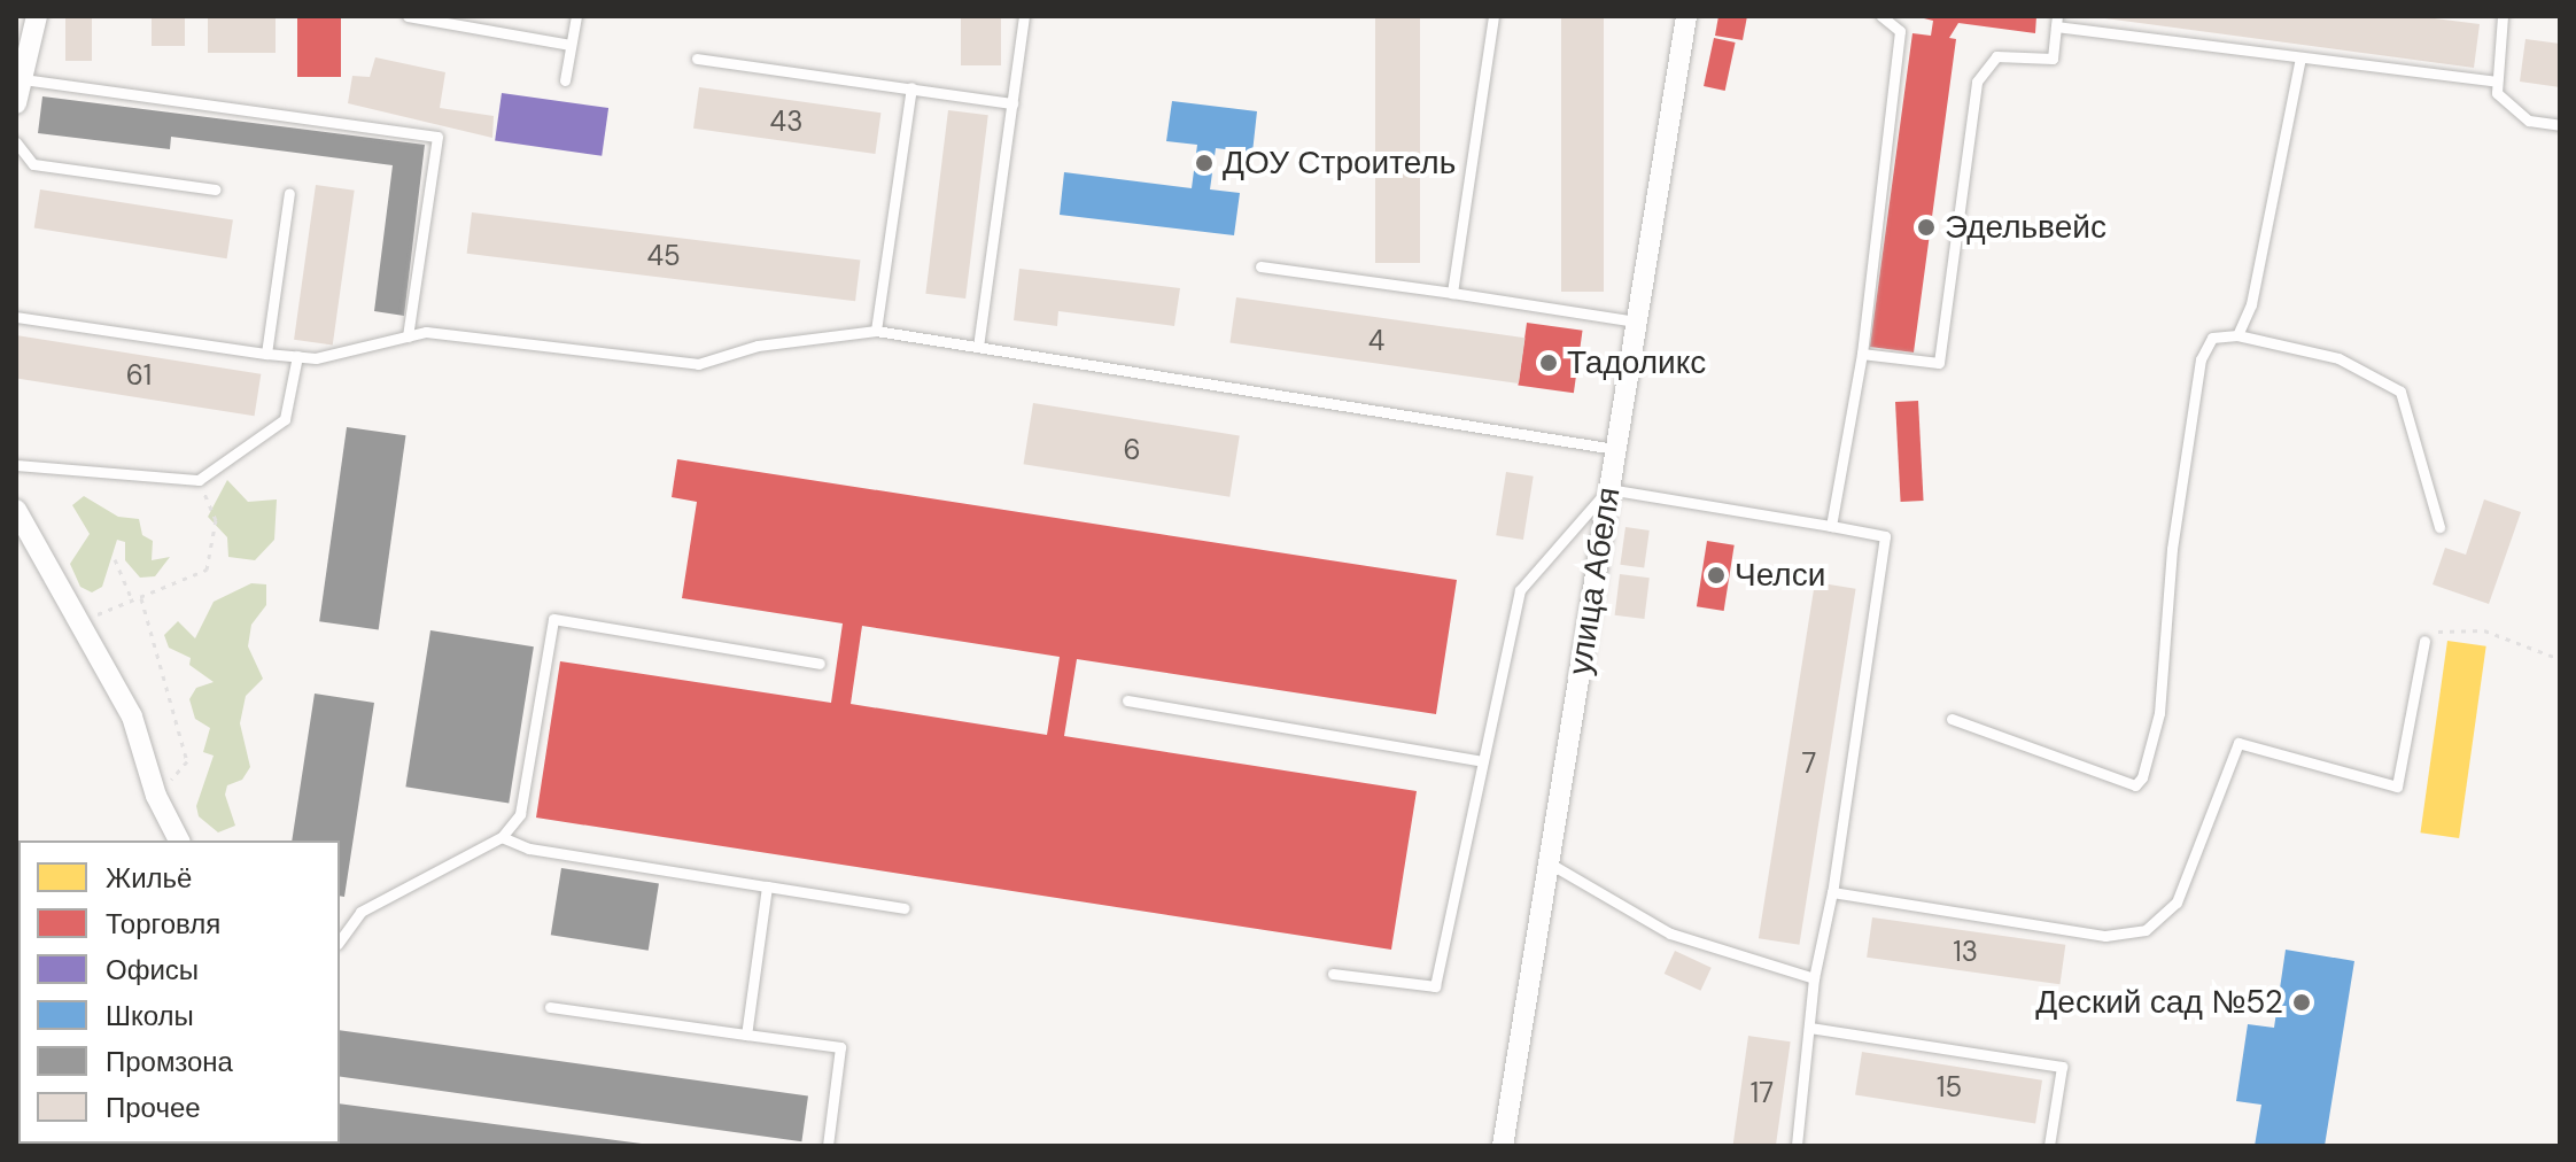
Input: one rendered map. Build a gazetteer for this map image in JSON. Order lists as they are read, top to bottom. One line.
{"streets":{"street":["улица Абеля"]},"places":["ДОУ Строитель","Эдельвейс","Тадоликс","Челси","Деский сад №52"],"house_numbers":["43","45","4","61","6","7","13","15","17"],"legend":["Жильё","Торговля","Офисы","Школы","Промзона","Прочее"]}
